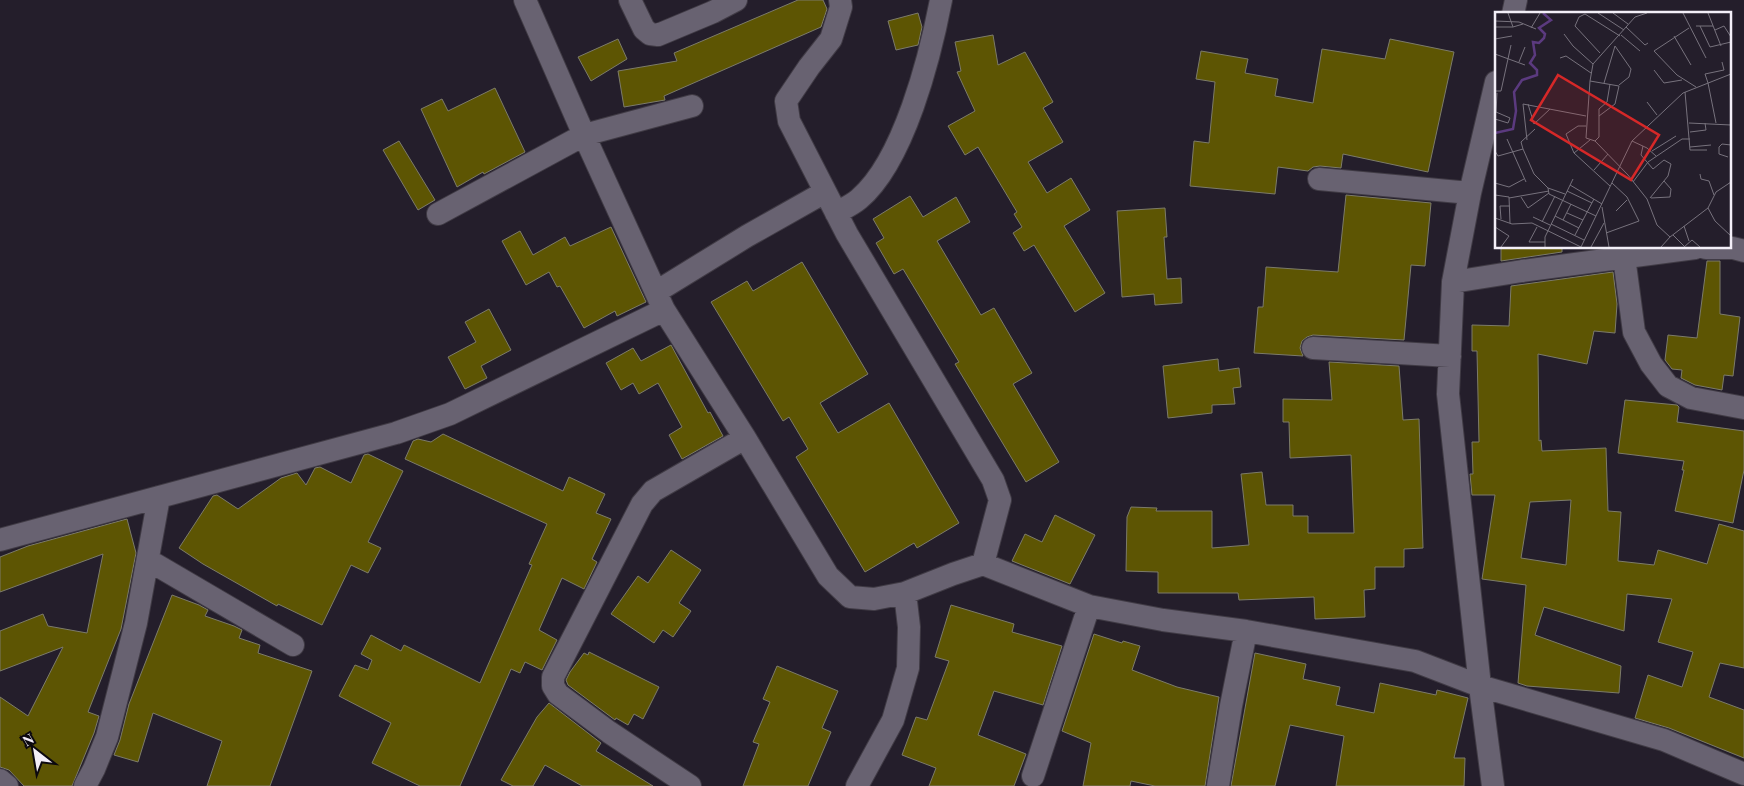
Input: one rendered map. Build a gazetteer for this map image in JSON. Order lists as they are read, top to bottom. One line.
{"north":"top left"}
